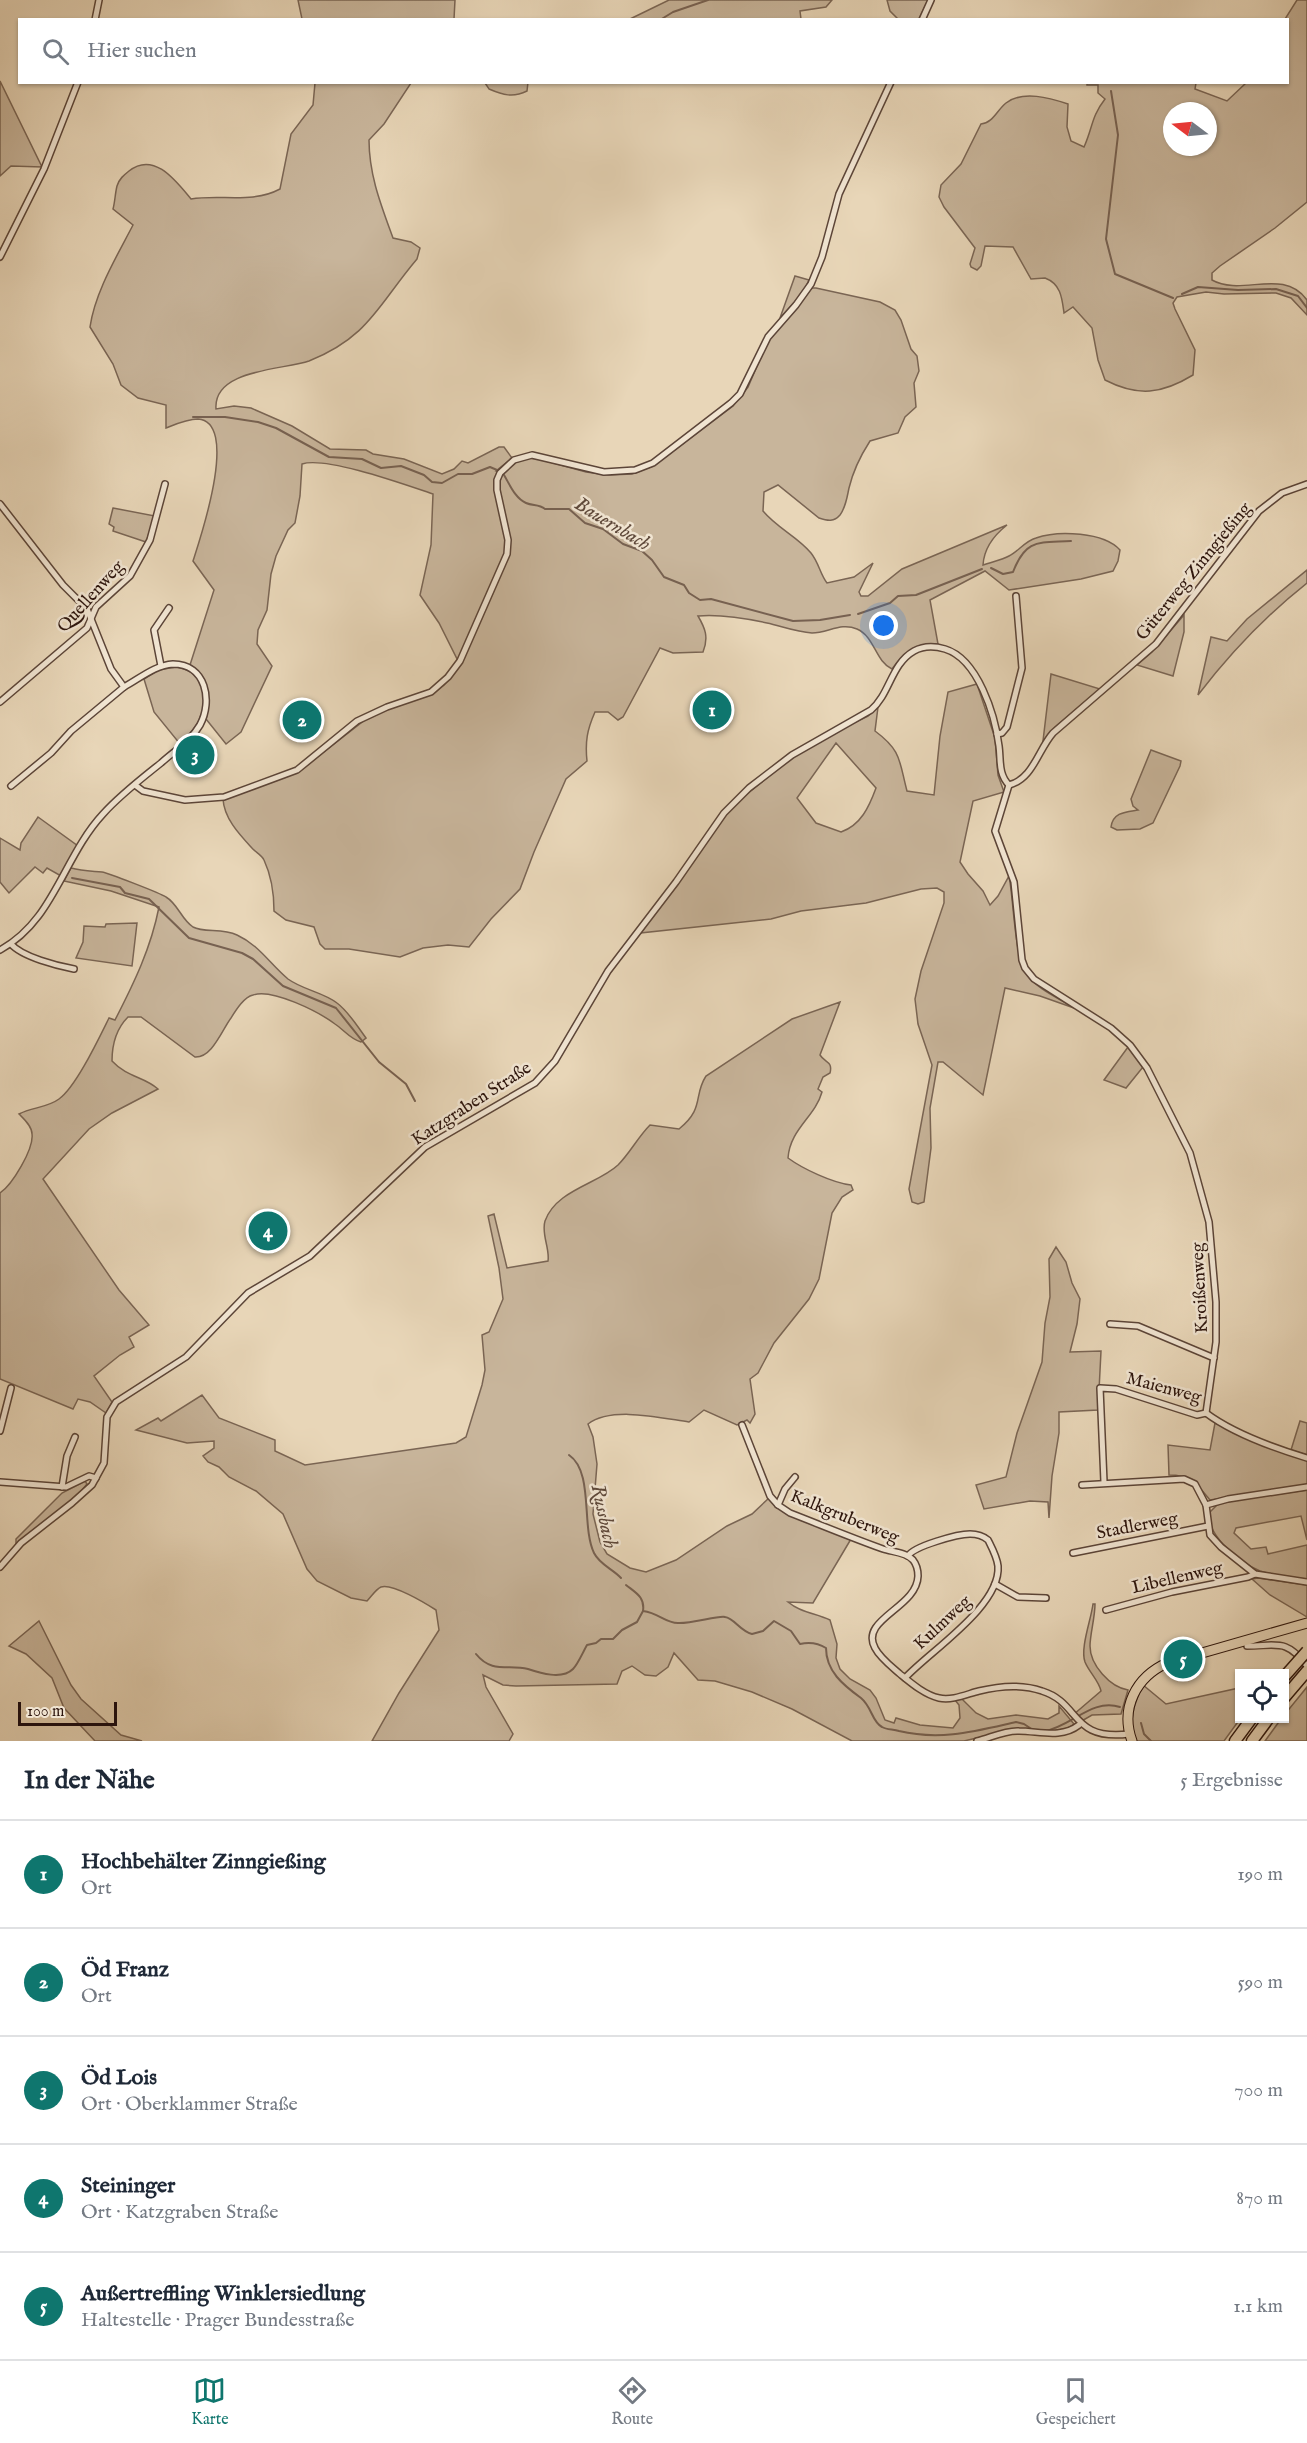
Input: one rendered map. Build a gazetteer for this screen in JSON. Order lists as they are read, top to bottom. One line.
{"streets":{"street":["Güterweg Zinngießing","Quellenweg","Katzgraben Straße","Kroißenweg","Maienweg","Kalkgruberweg","Stadlerweg","Libellenweg","Kulmweg"]},"crossings":[["Güterweg Zinngießing","Katzgraben Straße"],["Güterweg Zinngießing","Kroißenweg"],["Katzgraben Straße","Kroißenweg"],["Kroißenweg","Maienweg"],["Kalkgruberweg","Kulmweg"]],"water":["Bauernbach","Russbach"],"scale_bar":"100 m","north":"left","page":{"search":"Hier suchen","pins":["1","2","3","4","5"],"scale":"100 m","heading":["In der Nähe","5 Ergebnisse"],"list":[{"mark":"1","name":"Hochbehälter Zinngießing","note":"Ort","value":"190 m"},{"mark":"2","name":"Öd Franz","note":"Ort","value":"590 m"},{"mark":"3","name":"Öd Lois","note":"Ort · Oberklammer Straße","value":"700 m"},{"mark":"4","name":"Steininger","note":"Ort · Katzgraben Straße","value":"870 m"},{"mark":"5","name":"Außertreffling Winklersiedlung","note":"Haltestelle · Prager Bundesstraße","value":"1.1 km"}],"nav":["Karte","Route","Gespeichert"]}}
